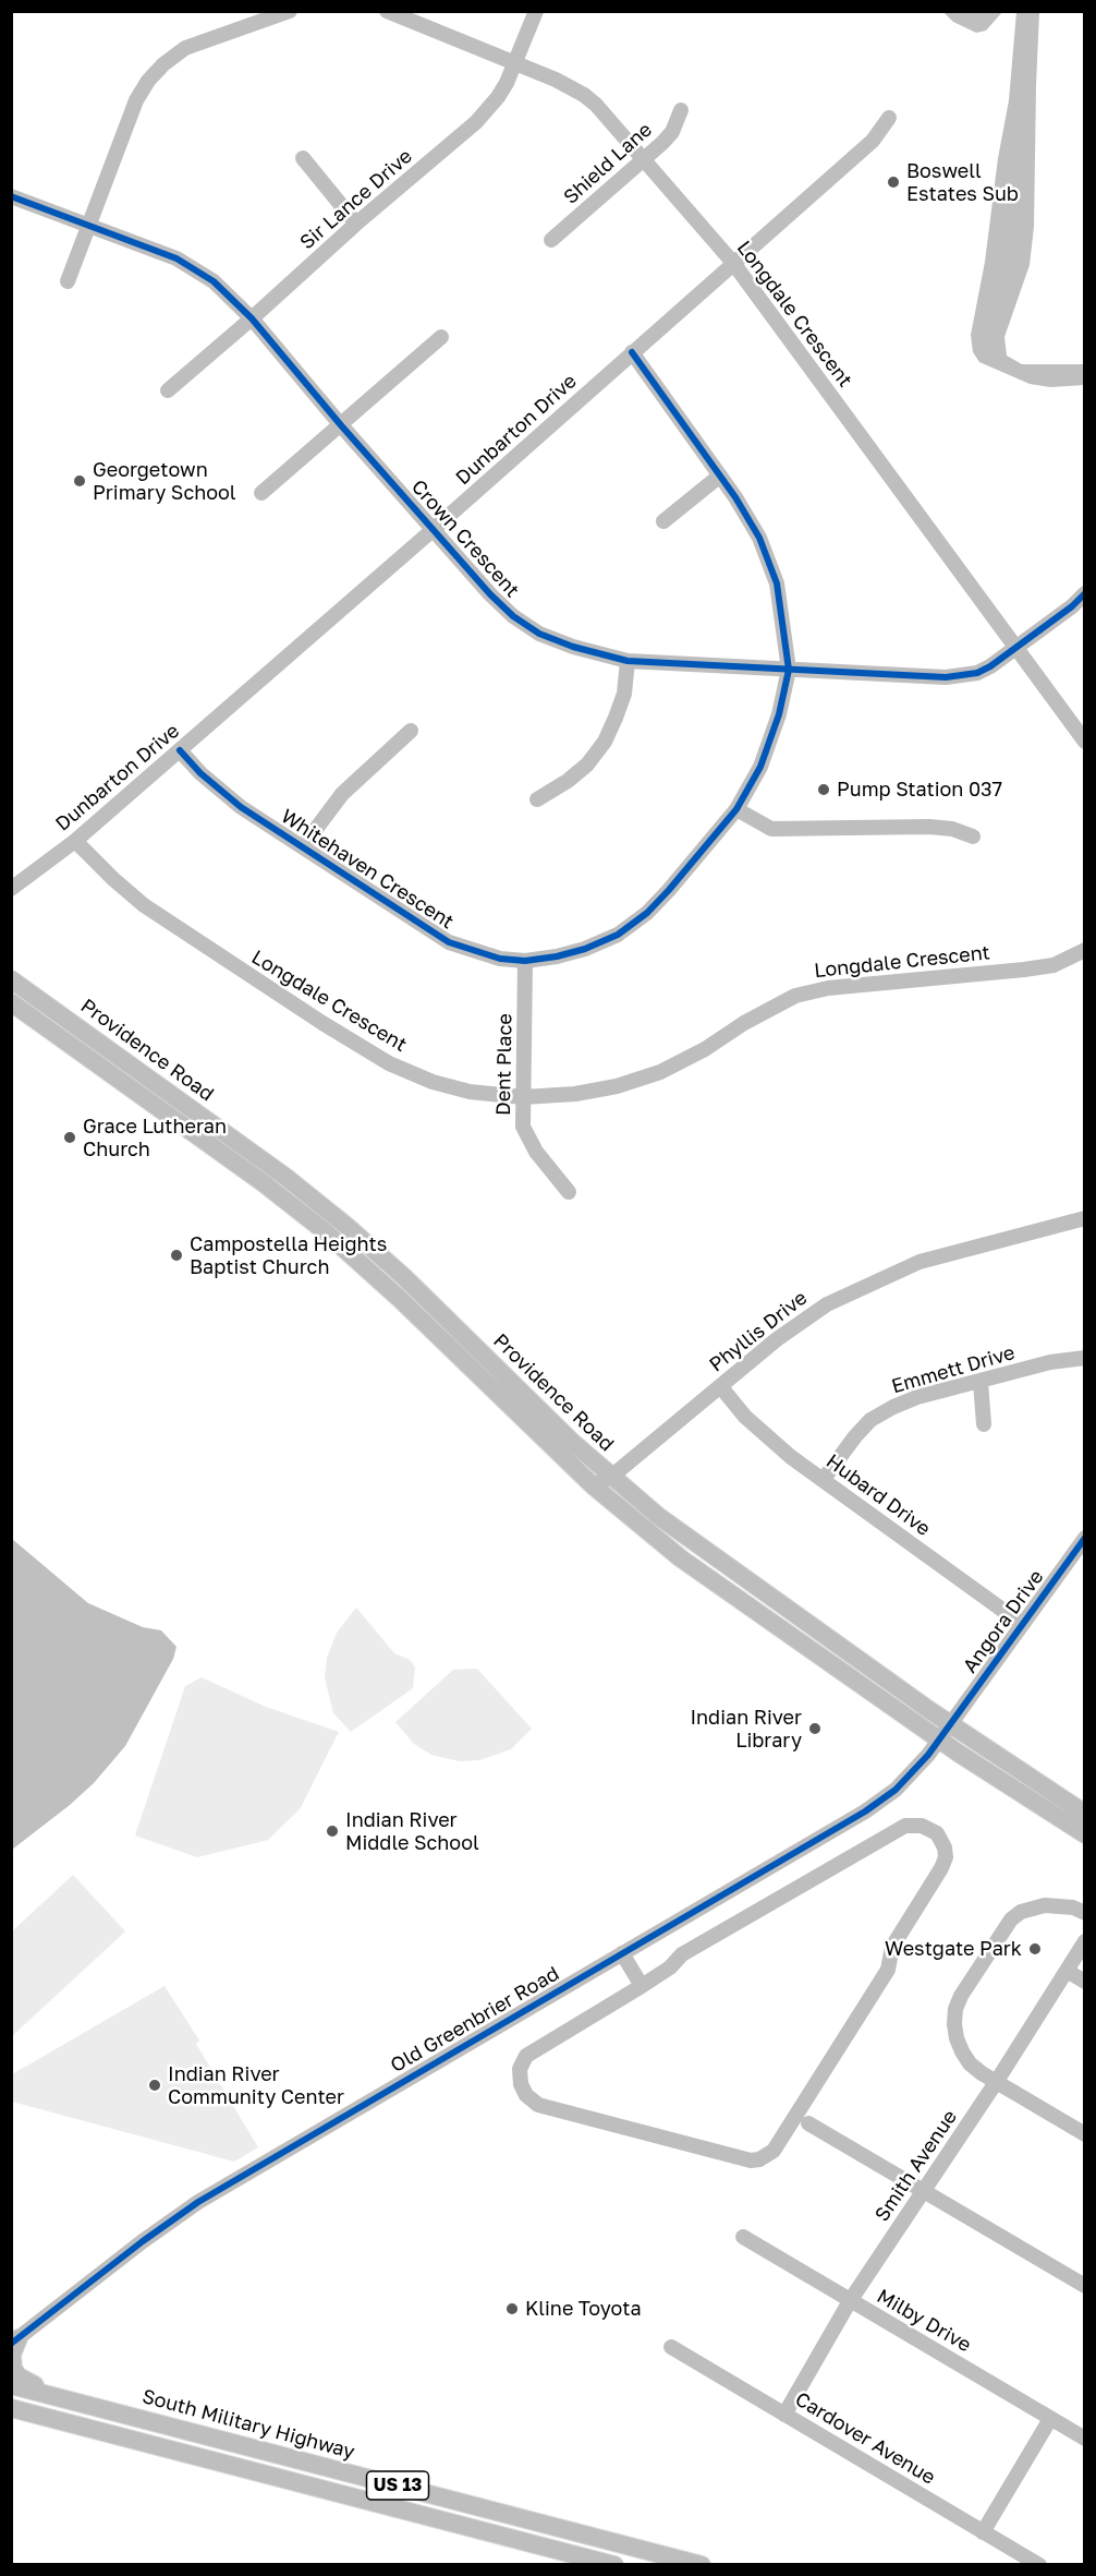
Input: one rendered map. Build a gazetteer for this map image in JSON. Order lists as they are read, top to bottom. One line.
{"streets":{"main road":["Providence Road","South Military Highway","US 13"],"street":["Shield Lane","Sir Lance Drive","Longdale Crescent","Dunbarton Drive","Crown Crescent","Whitehaven Crescent","Dent Place","Phyllis Drive","Emmett Drive","Hubard Drive","Angora Drive","Old Greenbrier Road","Smith Avenue","Milby Drive","Cardover Avenue"]},"crossings":[["Shield Lane","Longdale Crescent"],["Sir Lance Drive","Longdale Crescent"],["Sir Lance Drive","Crown Crescent"],["Longdale Crescent","Dunbarton Drive"],["Longdale Crescent","Crown Crescent"],["Longdale Crescent","Dent Place"],["Dunbarton Drive","Crown Crescent"],["Dunbarton Drive","Whitehaven Crescent"],["Crown Crescent","Whitehaven Crescent"],["Whitehaven Crescent","Dent Place"],["Providence Road","Phyllis Drive"],["Providence Road","Angora Drive"],["Providence Road","Old Greenbrier Road"],["Phyllis Drive","Hubard Drive"],["Emmett Drive","Hubard Drive"],["Hubard Drive","Angora Drive"],["Angora Drive","Old Greenbrier Road"],["Smith Avenue","Milby Drive"],["Smith Avenue","Cardover Avenue"]],"places":["Boswell Estates Sub","Georgetown Primary School","Pump Station 037","Grace Lutheran Church","Campostella Heights Baptist Church","Indian River Library","Indian River Middle School","Westgate Park","Indian River Community Center","Kline Toyota"]}
